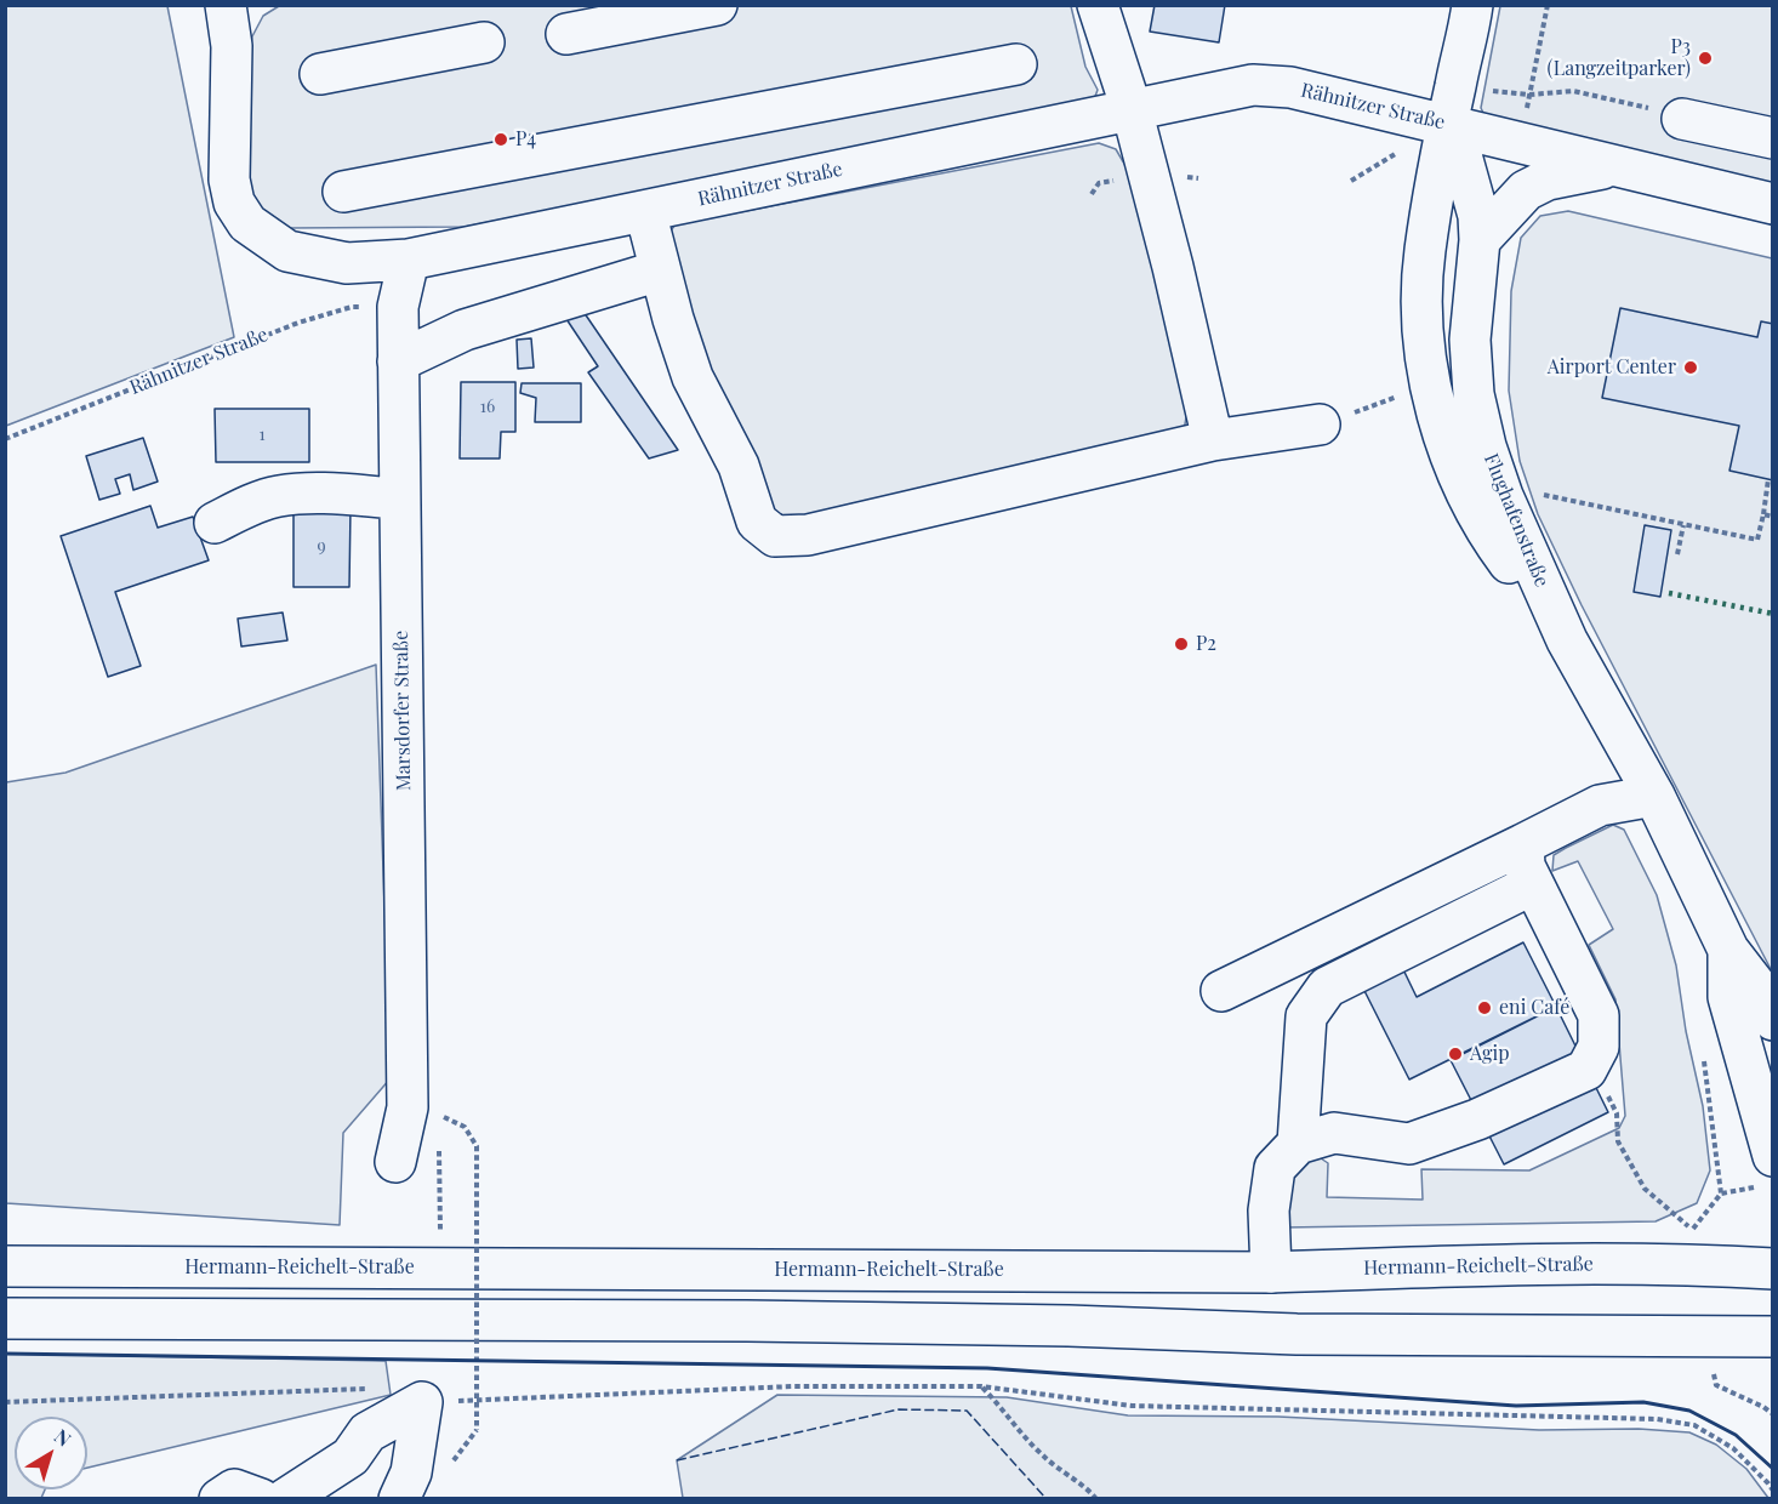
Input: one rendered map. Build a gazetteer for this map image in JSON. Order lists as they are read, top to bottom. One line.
{"streets":{"street":["Rähnitzer Straße","Flughafenstraße","Marsdorfer Straße","Hermann-Reichelt-Straße"]},"crossings":[["Rähnitzer Straße","Flughafenstraße"],["Rähnitzer Straße","Marsdorfer Straße"]],"places":["P3 (Langzeitparker)","P4","Airport Center","P2","eni Café","Agip"],"house_numbers":["16","1","9"],"north":"top right"}
